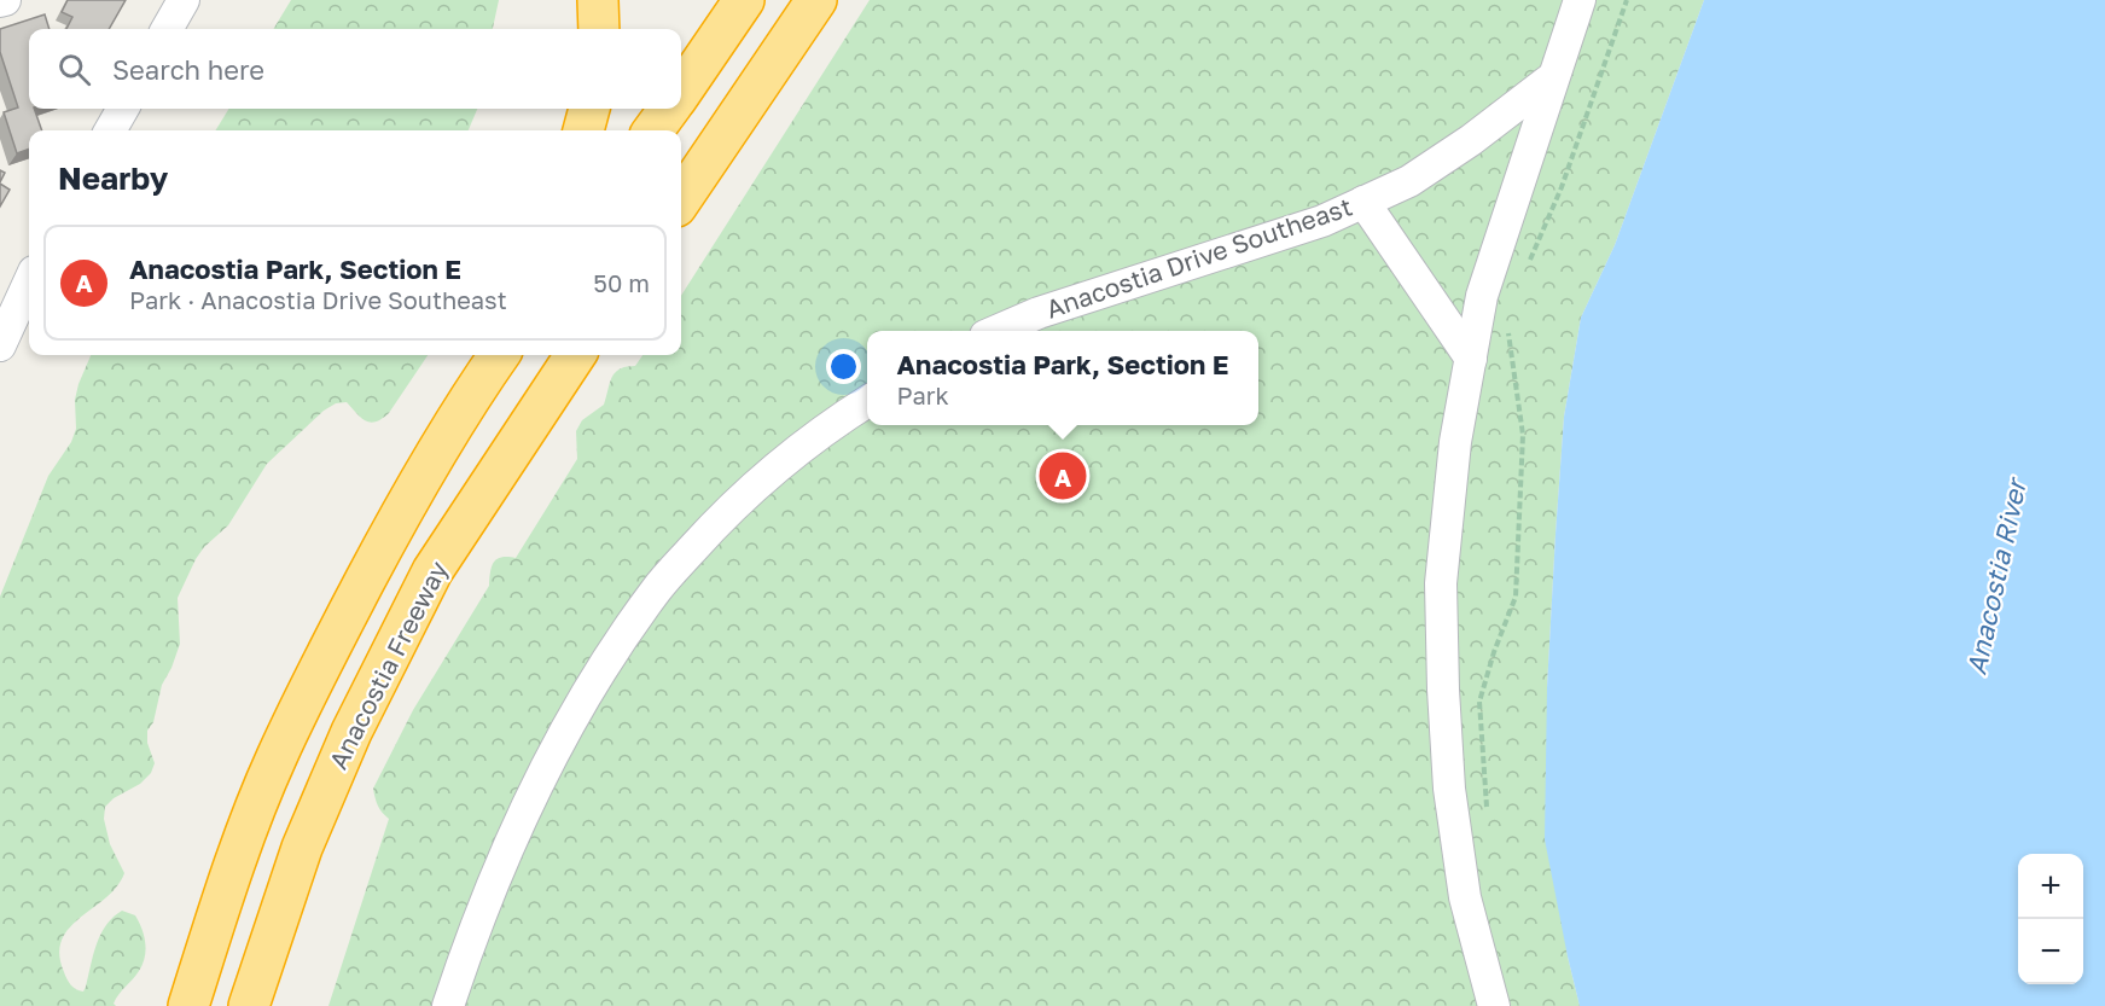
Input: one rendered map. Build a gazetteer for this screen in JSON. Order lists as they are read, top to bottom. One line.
{"streets":{"highway":["Anacostia Freeway"],"street":["Anacostia Drive Southeast"]},"water":["Anacostia River"],"page":{"search":"Search here","heading":"Nearby","list":[{"mark":"A","name":"Anacostia Park, Section E","note":"Park · Anacostia Drive Southeast","value":"50 m"}],"popup":["Anacostia Park, Section E","Park"],"pins":"A","map_buttons":["+","−"]}}
